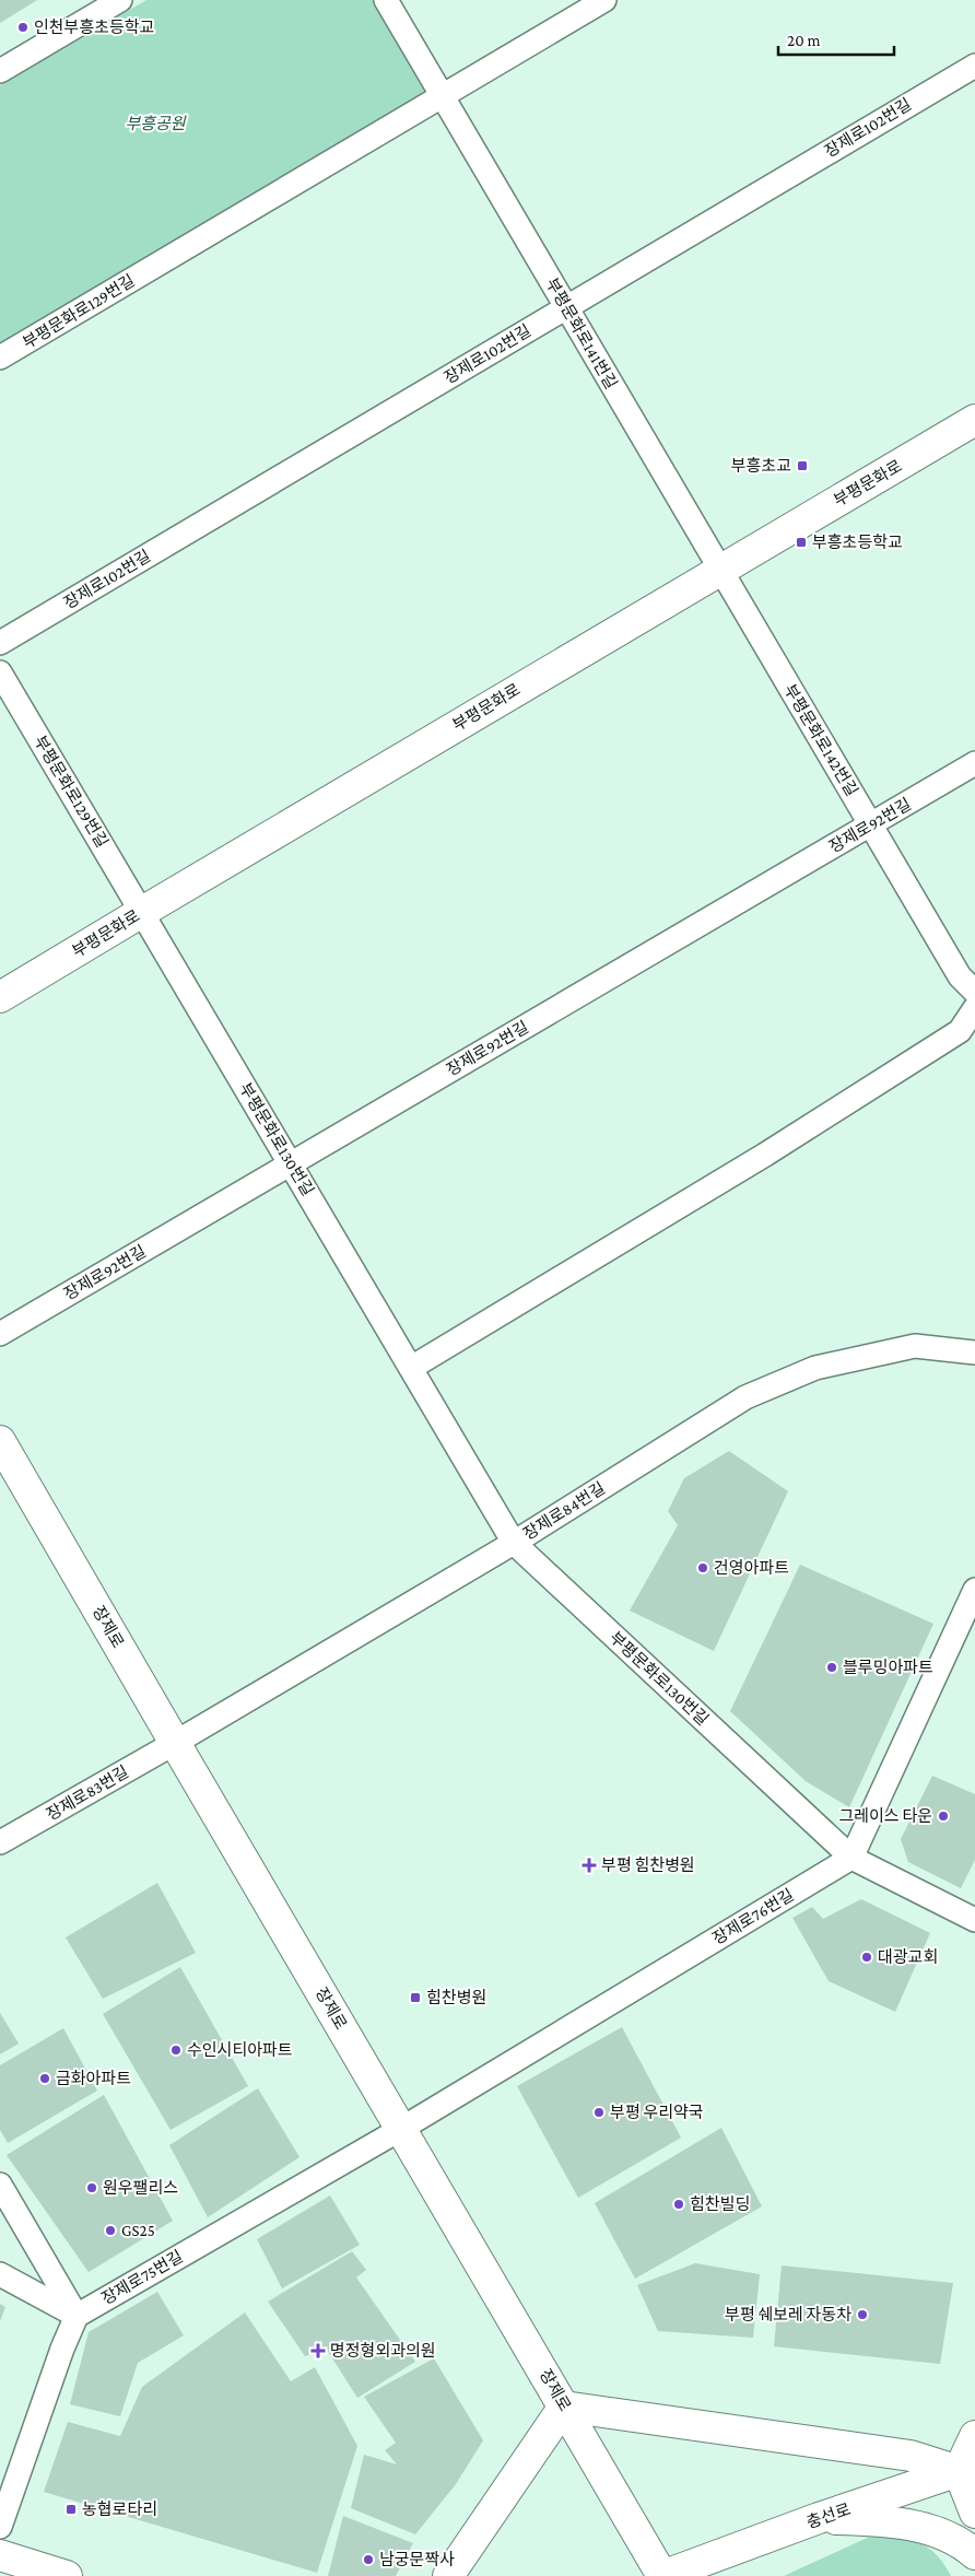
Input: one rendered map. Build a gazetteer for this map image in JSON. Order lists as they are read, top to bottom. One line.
{"streets":{"street":["부평문화로","장제로","충선로"],"lane":["장제로102번길","부평문화로129번길","부평문화로141번길","부평문화로142번길","장제로92번길","부평문화로130번길","장제로84번길","장제로83번길","장제로76번길","장제로75번길"]},"crossings":[["장제로102번길","부평문화로141번길"],["부평문화로129번길","부평문화로141번길"],["부평문화로129번길","부평문화로"],["부평문화로129번길","부평문화로130번길"],["부평문화로141번길","부평문화로"],["부평문화로141번길","부평문화로142번길"],["부평문화로","부평문화로142번길"],["부평문화로","부평문화로130번길"],["부평문화로142번길","장제로92번길"],["장제로92번길","부평문화로130번길"],["부평문화로130번길","장제로84번길"],["부평문화로130번길","장제로76번길"],["장제로84번길","장제로"],["장제로84번길","장제로83번길"],["장제로","장제로83번길"],["장제로","장제로76번길"],["장제로","장제로75번길"],["장제로","충선로"],["장제로76번길","장제로75번길"]],"parks":["부흥공원"],"places":{"other":["인천부흥초등학교","건영아파트","블루밍아파트","그레이스 타운","대광교회","수인시티아파트","금화아파트","부평 우리약국","원우팰리스","힘찬빌딩","GS25","부평 쉐보레 자동차","남궁문짝사"],"transit":["부흥초교","부흥초등학교","힘찬병원","농협로타리"],"health":["부평 힘찬병원","명정형외과의원"]},"scale_bar":"20 m"}
